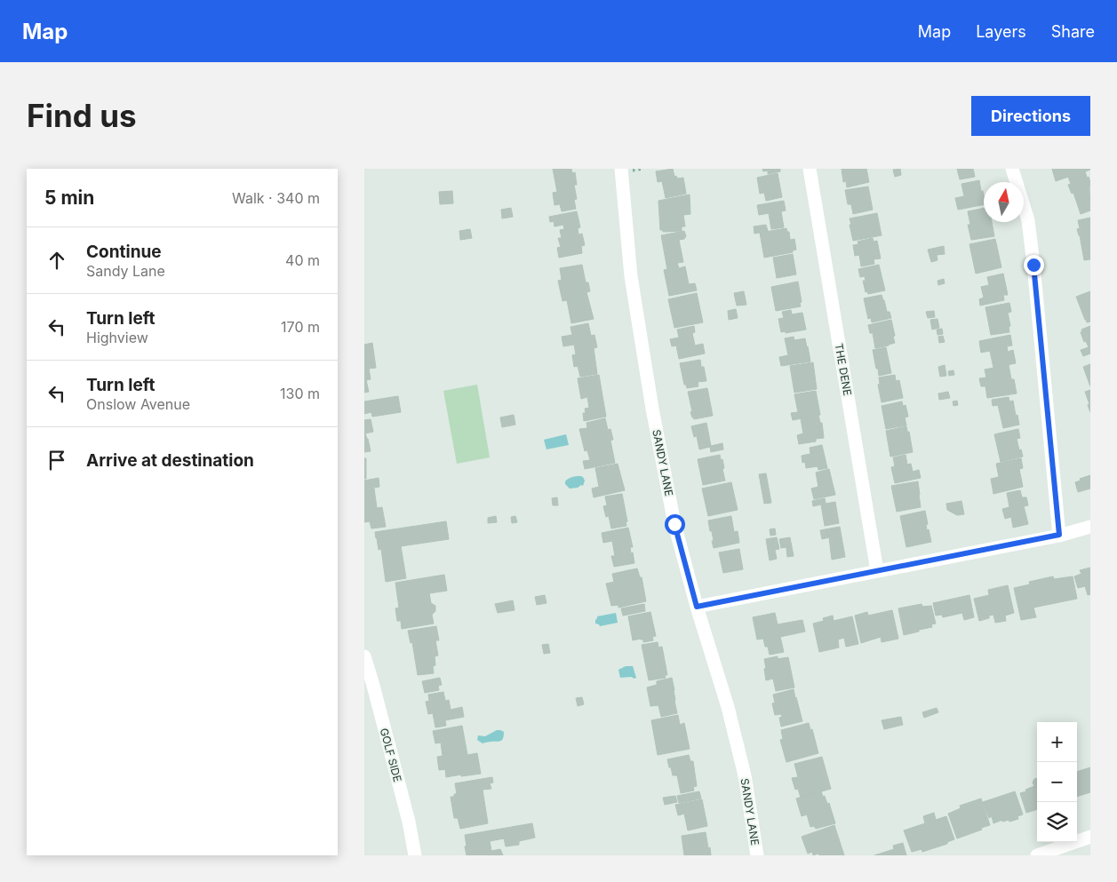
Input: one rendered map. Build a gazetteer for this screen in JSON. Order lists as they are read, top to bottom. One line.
{"streets":{"street":["THE DENE","SANDY LANE","GOLF SIDE"]},"north":"top","page":{"header":"Map","nav":["Map","Layers","Share"],"buttons":"Directions","title":"Find us","heading":["5 min","Walk · 340 m"],"list":[["Continue","Sandy Lane","40 m"],["Turn left","Highview","170 m"],["Turn left","Onslow Avenue","130 m"],"Arrive at destination"],"map_buttons":["+","−"]}}
